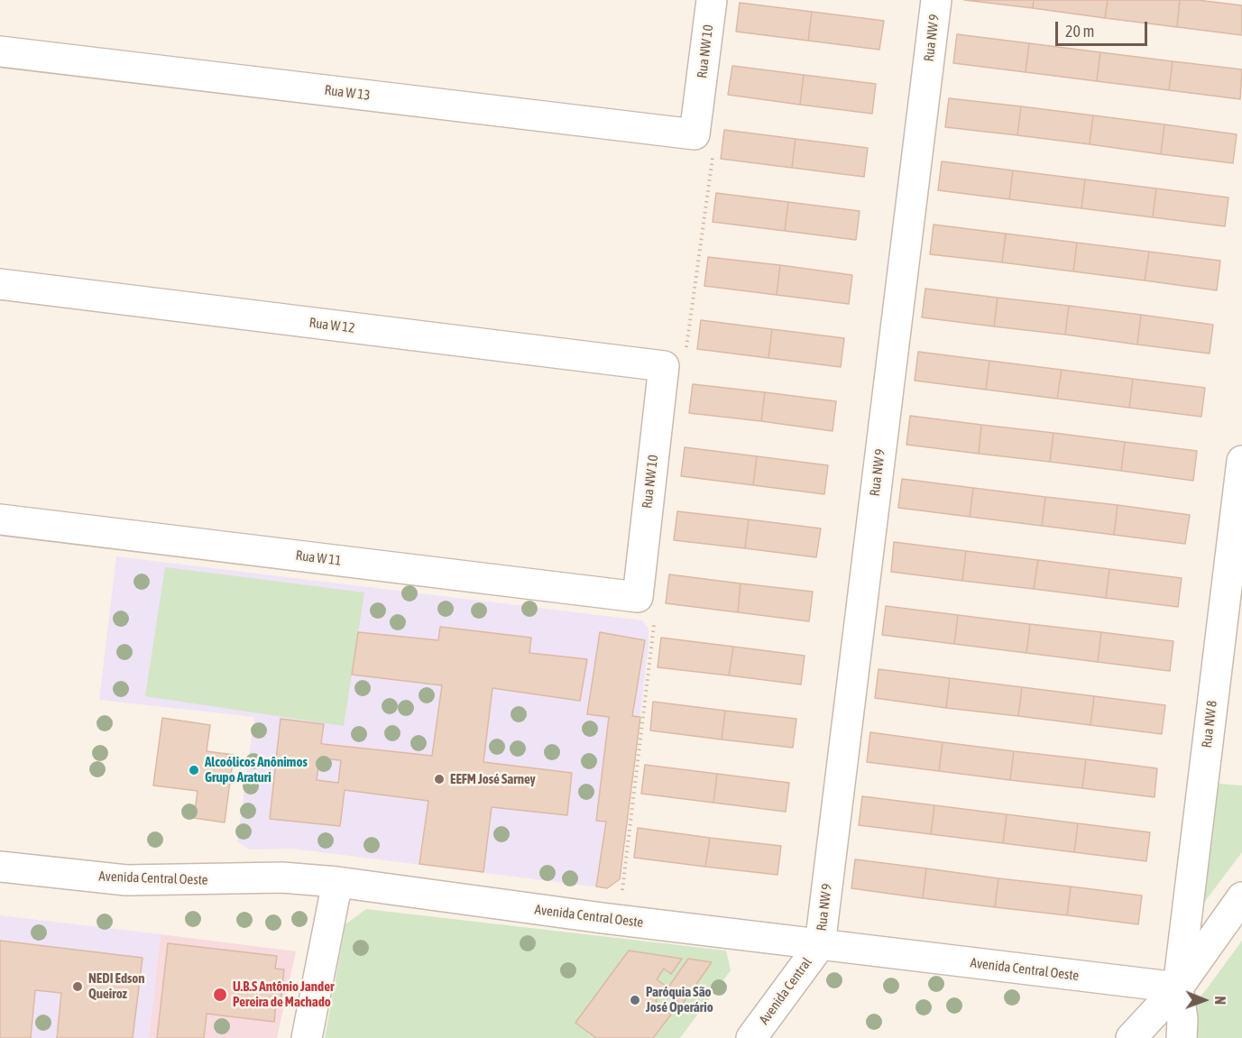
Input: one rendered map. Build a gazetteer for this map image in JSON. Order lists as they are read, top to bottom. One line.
{"streets":{"street":["Rua NW 9","Rua NW 10","Rua W 13","Rua W 12","Rua W 11","Rua NW 8","Avenida Central Oeste","Avenida Central"]},"crossings":[["Rua NW 9","Avenida Central Oeste"],["Rua NW 9","Avenida Central"],["Rua NW 10","Rua W 13"],["Rua NW 10","Rua W 12"],["Rua NW 10","Rua W 11"],["Rua NW 8","Avenida Central Oeste"],["Avenida Central Oeste","Avenida Central"]],"places":["Alcoólicos Anônimos Grupo Araturi","EEFM José Sarney","NEDI Edson Queiroz","U.B.S Antônio Jander Pereira de Machado","Paróquia São José Operário"],"scale_bar":"20 m","north":"right"}
